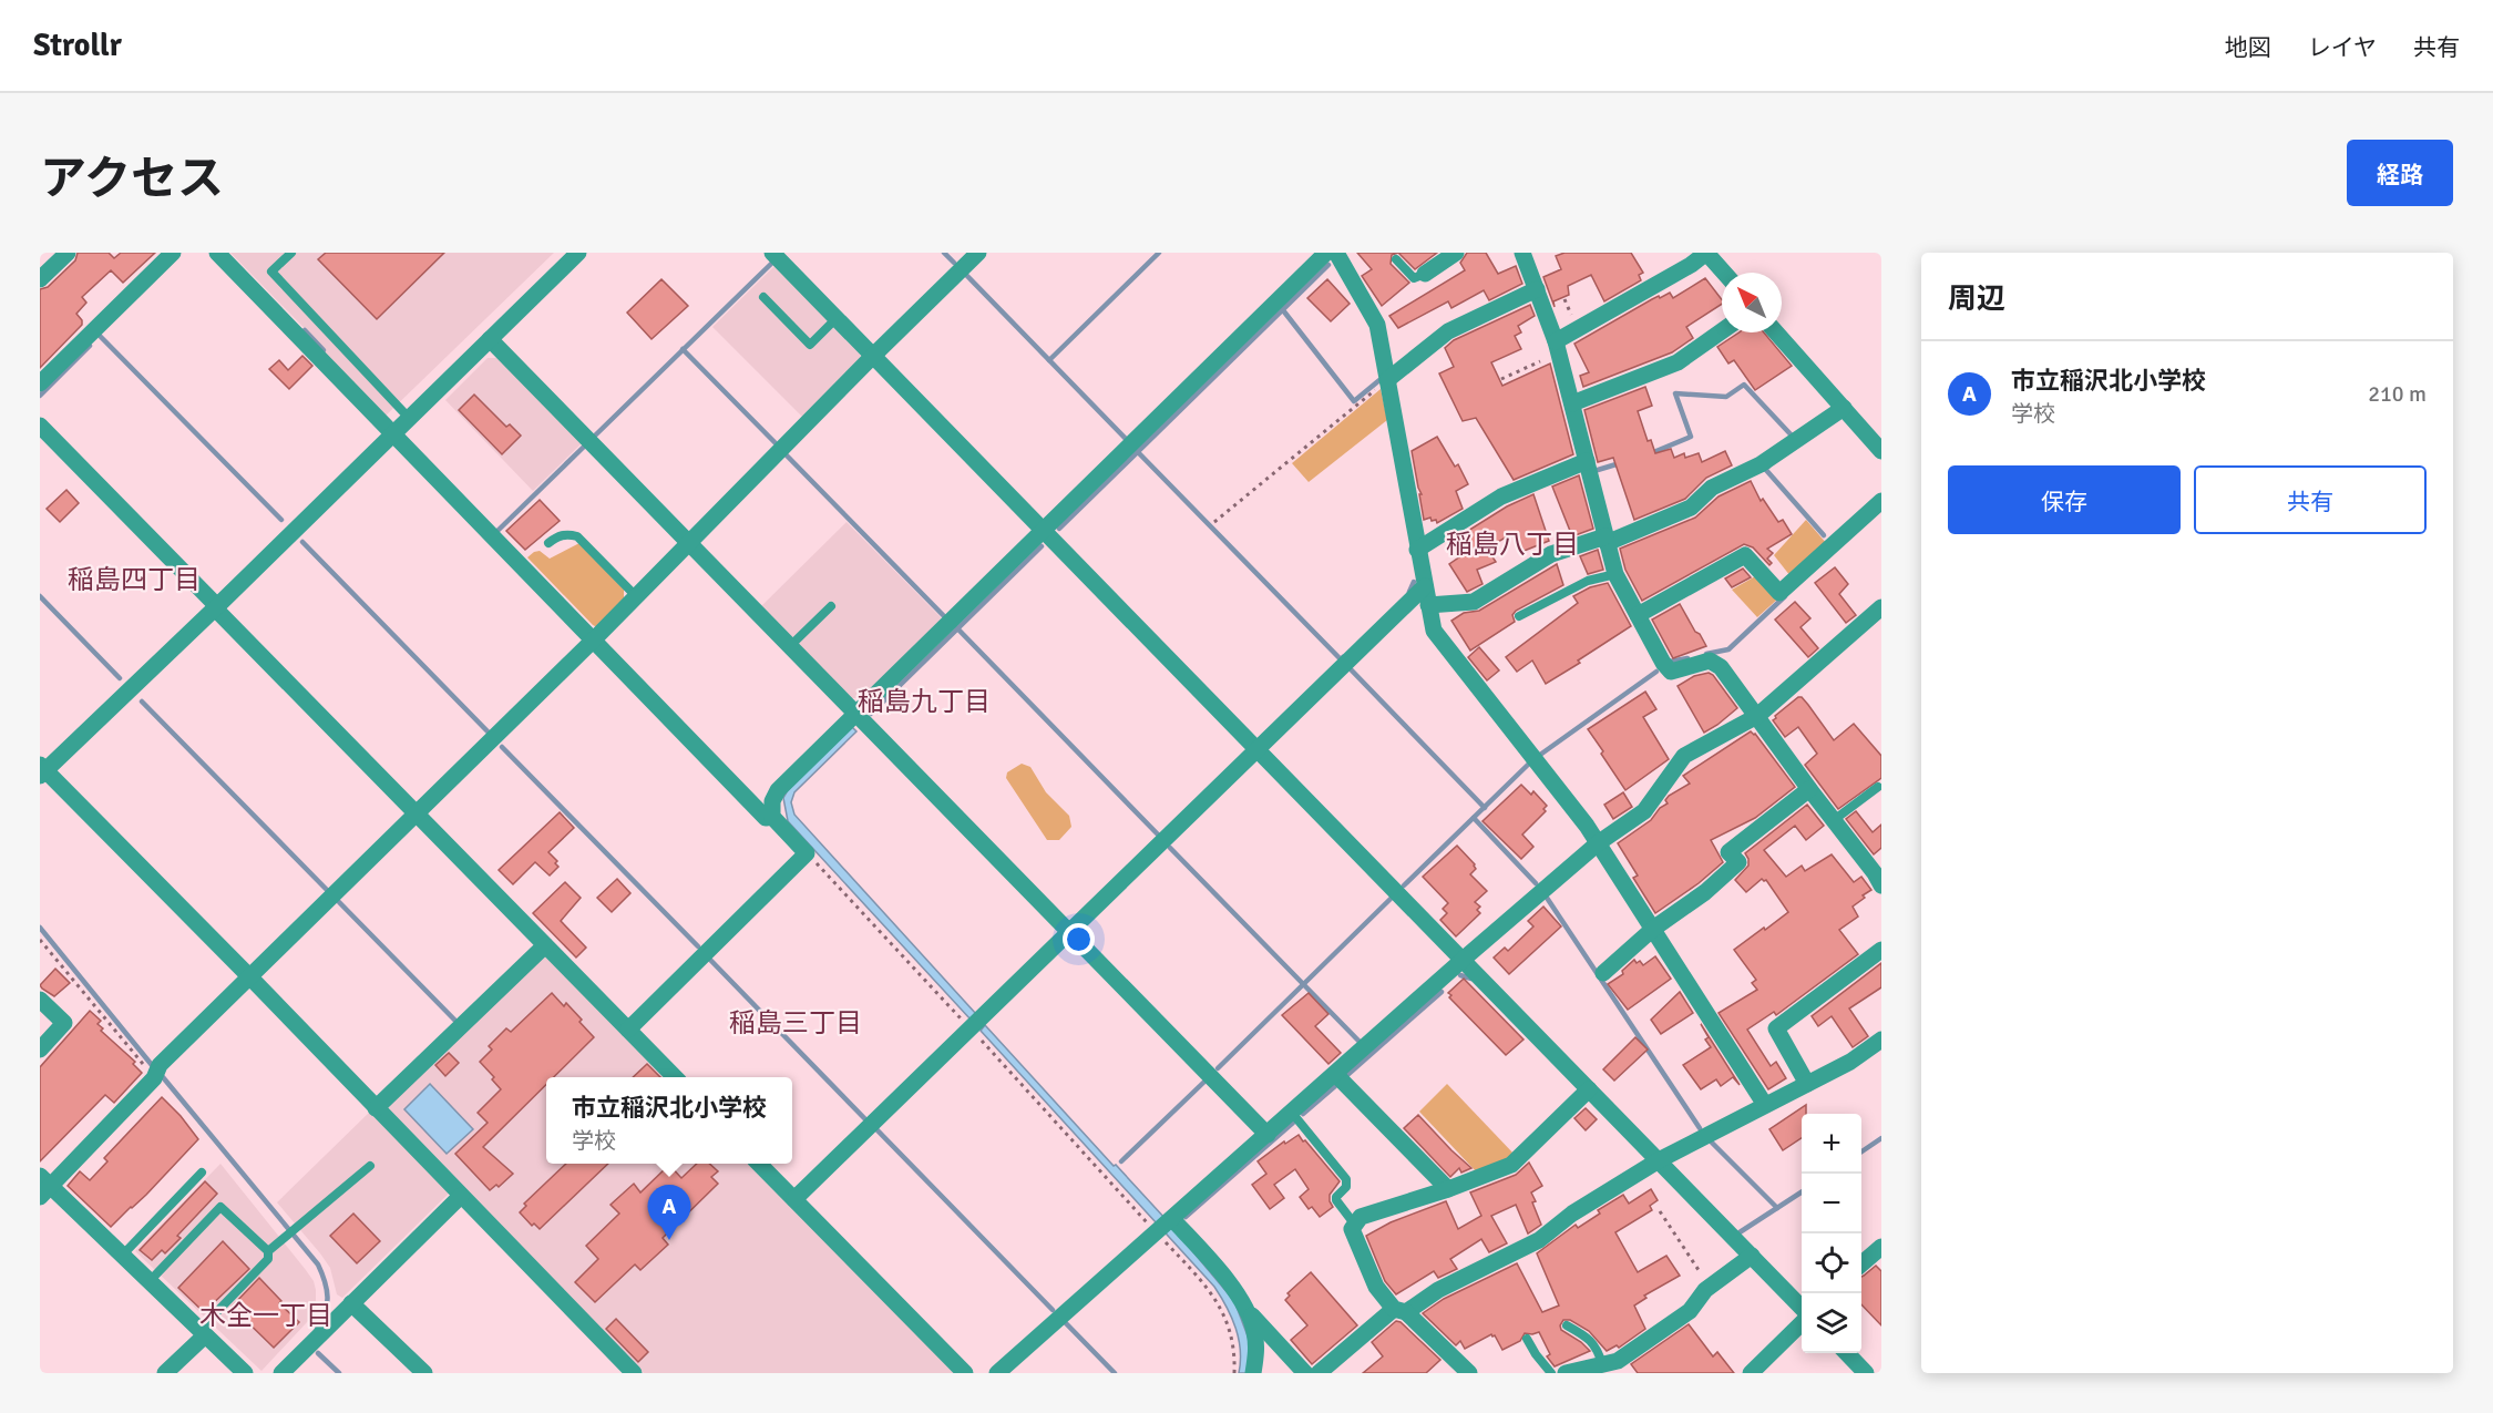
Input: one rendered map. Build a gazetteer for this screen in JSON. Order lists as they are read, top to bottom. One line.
{"districts":["稲島八丁目","稲島四丁目","稲島九丁目","稲島三丁目","木全一丁目"],"north":"top left","page":{"header":"Strollr","nav":["地図","レイヤ","共有"],"title":"アクセス","buttons":["経路",["保存","共有"]],"heading":"周辺","list":[{"mark":"A","name":"市立稲沢北小学校","note":"学校","value":"210 m"}],"popup":["市立稲沢北小学校","学校"],"map_buttons":["+","−"],"pins":"A"}}
